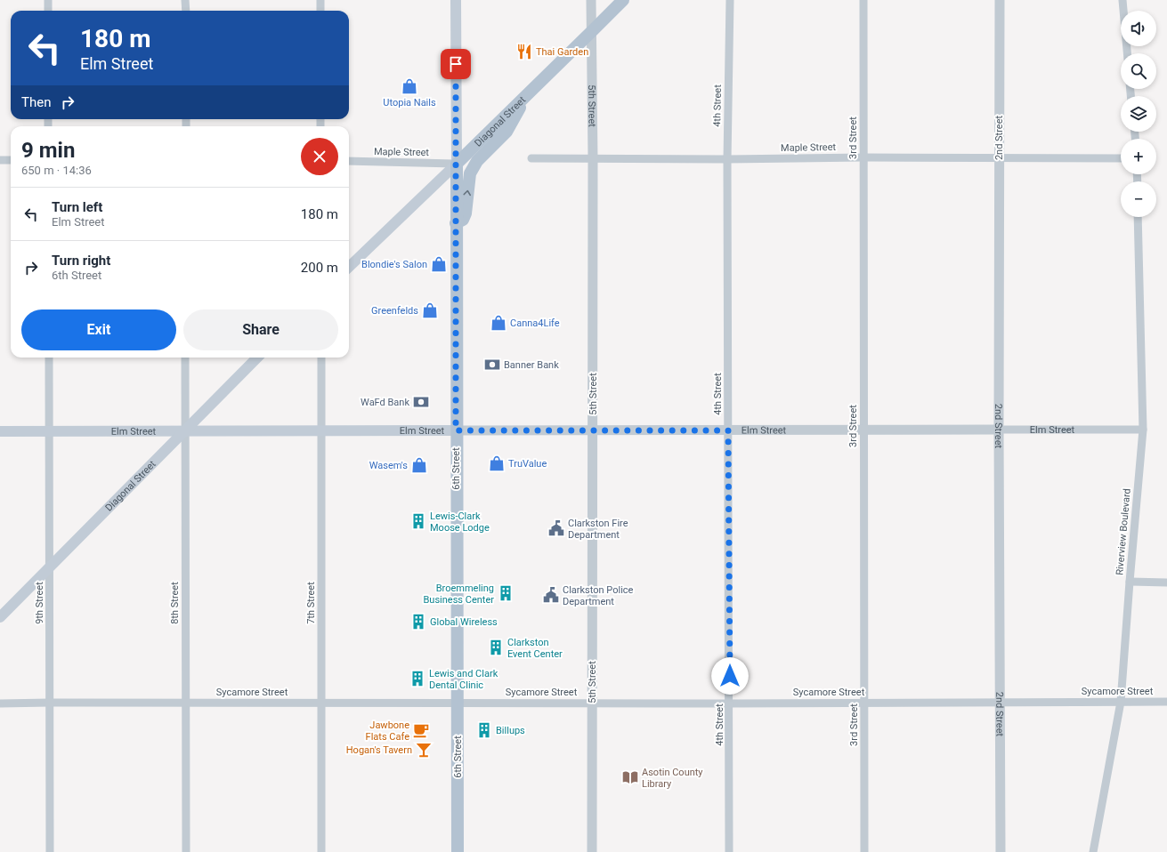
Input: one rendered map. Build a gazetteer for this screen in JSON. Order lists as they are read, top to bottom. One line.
{"streets":{"main road":["Diagonal Street","Elm Street","6th Street"],"street":["5th Street","4th Street","3rd Street","2nd Street","Maple Street","Riverview Boulevard","9th Street","8th Street","7th Street","Sycamore Street"]},"crossings":[["5th Street","Diagonal Street"],["5th Street","Maple Street"],["5th Street","Elm Street"],["5th Street","Sycamore Street"],["4th Street","Maple Street"],["4th Street","Elm Street"],["4th Street","Sycamore Street"],["Diagonal Street","Maple Street"],["Diagonal Street","Elm Street"],["Diagonal Street","6th Street"],["Diagonal Street","9th Street"],["Diagonal Street","8th Street"],["3rd Street","Maple Street"],["3rd Street","Elm Street"],["3rd Street","Sycamore Street"],["2nd Street","Maple Street"],["2nd Street","Elm Street"],["2nd Street","Sycamore Street"],["Maple Street","6th Street"],["Elm Street","6th Street"],["Elm Street","Riverview Boulevard"],["Elm Street","9th Street"],["Elm Street","8th Street"],["Elm Street","7th Street"],["6th Street","Sycamore Street"],["Riverview Boulevard","Sycamore Street"],["9th Street","Sycamore Street"],["8th Street","Sycamore Street"],["7th Street","Sycamore Street"]],"places":{"restaurant":["Thai Garden"],"shop":["Utopia Nails","Blondie's Salon","Greenfelds","Canna4Life","TruValue","Wasem's"],"bank":["Banner Bank","WaFd Bank"],"building":["Lewis-Clark Moose Lodge","Broemmeling Business Center","Global Wireless","Clarkston Event Center","Lewis and Clark Dental Clinic","Billups"],"public building":["Clarkston Fire Department","Clarkston Police Department"],"cafe":["Jawbone Flats Cafe"],"bar":["Hogan's Tavern"],"library":["Asotin County Library"]},"page":{"map_buttons":["+","−"],"turn":["180 m","Elm Street"],"then":"Then","heading":["9 min","650 m · 14:36"],"list":[{"name":"Turn left","note":"Elm Street","value":"180 m"},{"name":"Turn right","note":"6th Street","value":"200 m"}],"buttons":["Exit","Share"]}}
